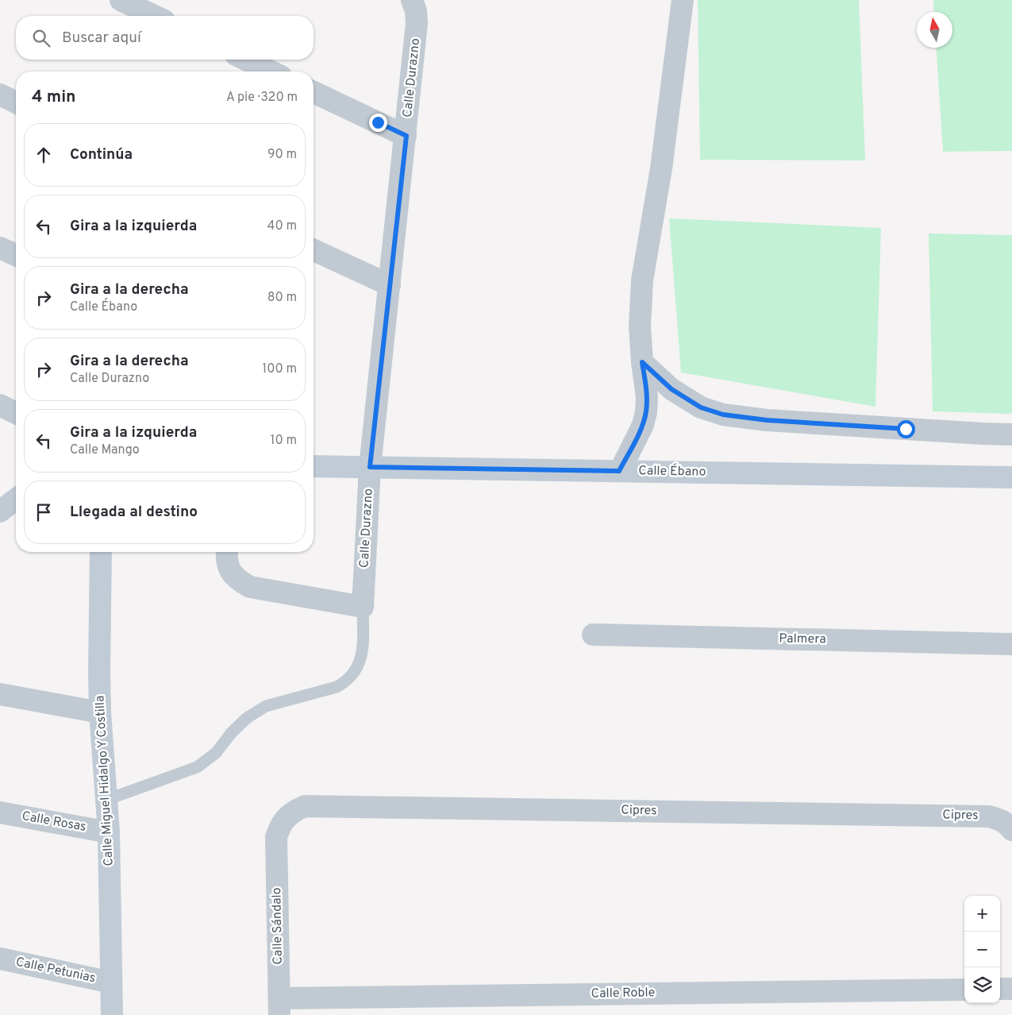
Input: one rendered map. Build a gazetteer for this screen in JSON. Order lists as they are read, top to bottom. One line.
{"streets":{"street":["Calle Durazno","Calle Ébano","Palmera","Calle Miguel Hidalgo Y Costilla","Cipres","Calle Rosas","Calle Sándalo","Calle Petunias","Calle Roble"]},"crossings":[["Calle Durazno","Calle Ébano"],["Calle Miguel Hidalgo Y Costilla","Calle Rosas"],["Calle Miguel Hidalgo Y Costilla","Calle Petunias"],["Cipres","Calle Sándalo"],["Calle Sándalo","Calle Roble"]],"north":"top","page":{"search":"Buscar aquí","heading":["4 min","A pie · 320 m"],"list":[["Continúa","90 m"],["Gira a la izquierda","40 m"],["Gira a la derecha","Calle Ébano","80 m"],["Gira a la derecha","Calle Durazno","100 m"],["Gira a la izquierda","Calle Mango","10 m"],"Llegada al destino"],"map_buttons":["+","−"]}}
